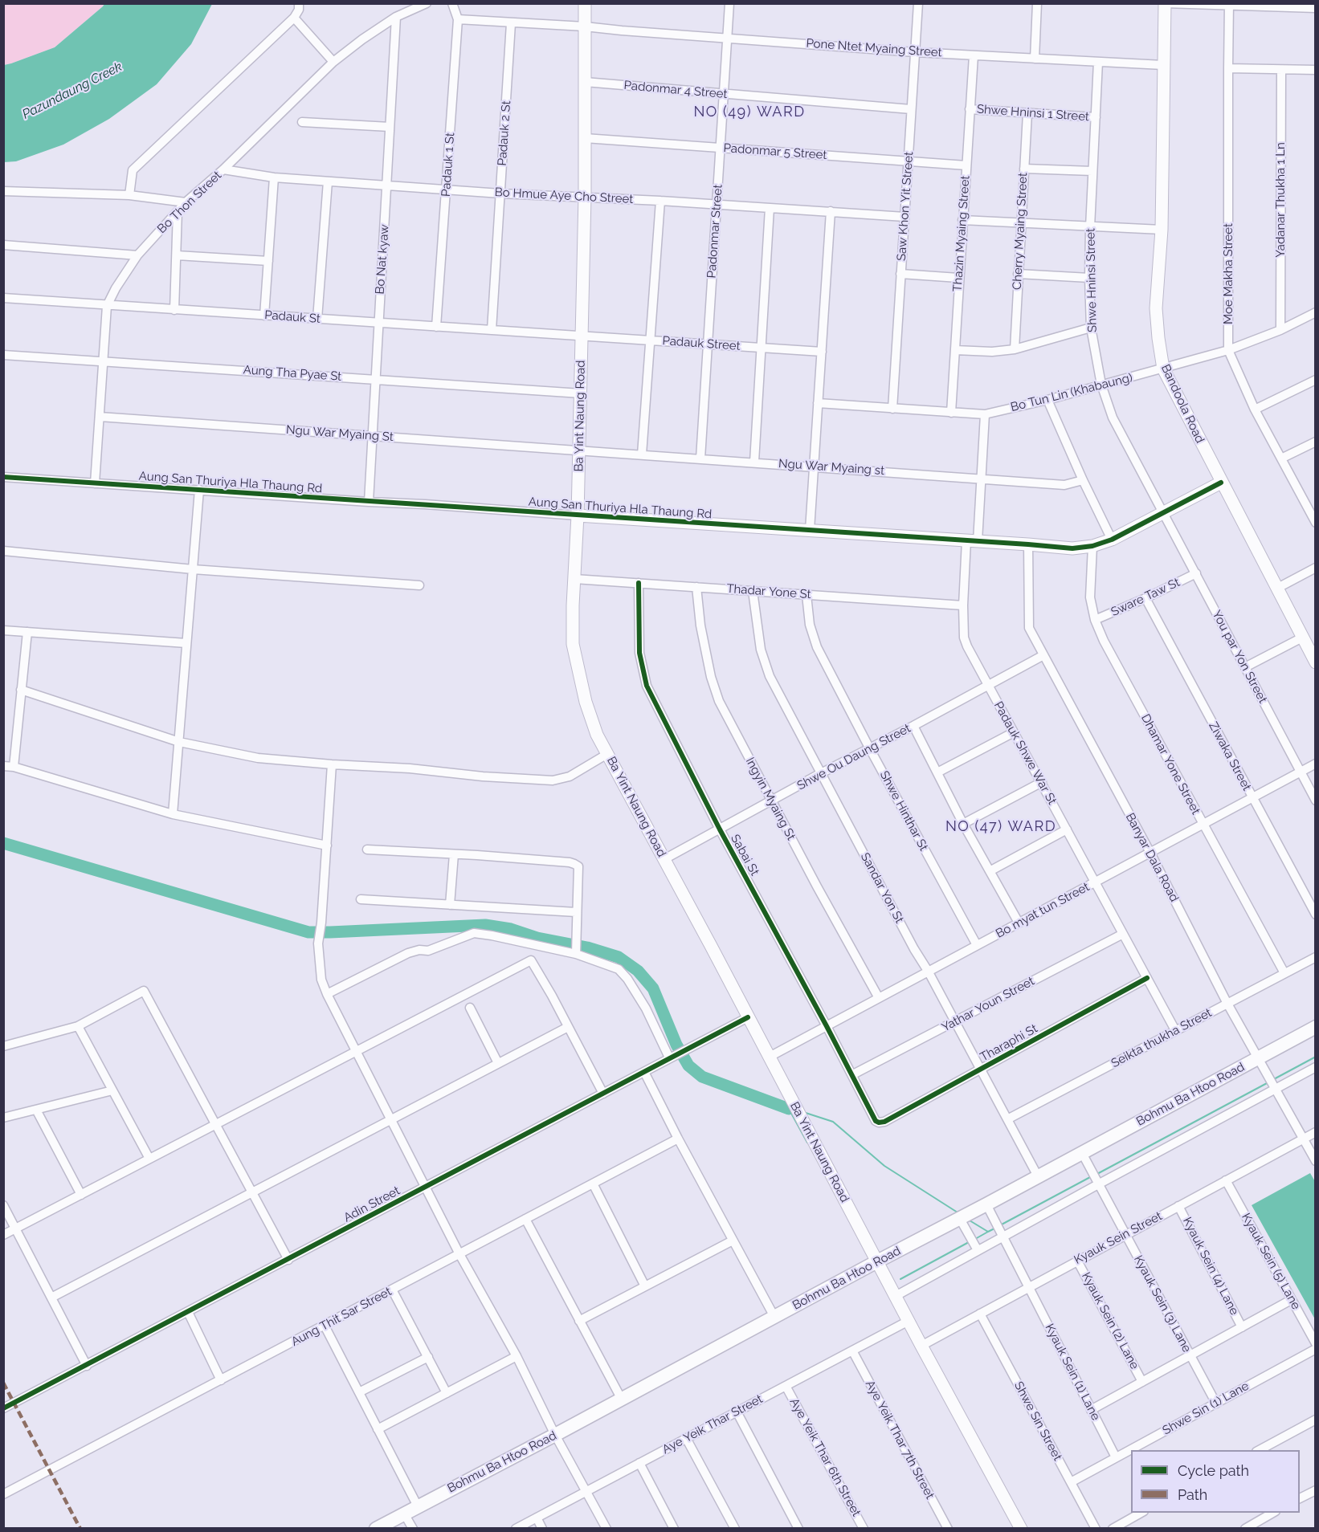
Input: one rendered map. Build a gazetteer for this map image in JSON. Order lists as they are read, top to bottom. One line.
{"streets":{"main road":["Bandoola Road","Ba Yint Naung Road","Aung San Thuriya Hla Thaung Rd","Bohmu Ba Htoo Road"],"street":["Pone Ntet Myaing Street","Padonmar 4 Street","Shwe Hninsi 1 Street","Padauk 2 St","Padonmar 5 Street","Padauk 1 St","Bo Hmue Aye Cho Street","Yadanar Thukha 1 Ln","Bo Thon Street","Saw Khon Yit Street","Padonmar Street","Cherry Myaing Street","Thazin Myaing Street","Bo Nat kyaw","Moe Makha Street","Shwe Hninsi Street","Padauk St","Padauk Street","Aung Tha Pyae St","Bo Tun Lin (Khabaung)","Ngu War Myaing St","Ngu War Myaing st","Thadar Yone St","Sware Taw St","You par Yon Street","Padauk Shwe War St","Ziwaka Street","Shwe Ou Daung Street","Dhamar Yone Street","Ingyin Myaing St","Shwe Hinthar St","Sabai St","Banyar Dala Road","Sandar Yon St","Bo myat tun Street","Yathar Youn Street","Seikta thukha Street","Tharaphi St","Adin Street","Kyauk Sein Street","Kyauk Sein (5) Lane","Kyauk Sein (4) Lane","Kyauk Sein (3) Lane","Aung Thit Sar Street","Kyauk Sein (2) Lane","Kyauk Sein (1) Lane","Shwe Sin (1) Lane","Shwe Sin Street","Aye Yeik Thar Street","Aye Yeik Thar 7th Street","Aye Yeik Thar 6th Street"]},"crossings":[["Pone Ntet Myaing Street","Padauk 2 St"],["Pone Ntet Myaing Street","Padauk 1 St"],["Pone Ntet Myaing Street","Saw Khon Yit Street"],["Pone Ntet Myaing Street","Padonmar Street"],["Pone Ntet Myaing Street","Thazin Myaing Street"],["Pone Ntet Myaing Street","Shwe Hninsi Street"],["Pone Ntet Myaing Street","Bandoola Road"],["Pone Ntet Myaing Street","Ba Yint Naung Road"],["Padonmar 4 Street","Saw Khon Yit Street"],["Padonmar 4 Street","Padonmar Street"],["Padonmar 4 Street","Ba Yint Naung Road"],["Shwe Hninsi 1 Street","Cherry Myaing Street"],["Shwe Hninsi 1 Street","Thazin Myaing Street"],["Shwe Hninsi 1 Street","Shwe Hninsi Street"],["Padauk 2 St","Bo Hmue Aye Cho Street"],["Padauk 2 St","Padauk St"],["Padonmar 5 Street","Saw Khon Yit Street"],["Padonmar 5 Street","Padonmar Street"],["Padonmar 5 Street","Thazin Myaing Street"],["Padonmar 5 Street","Ba Yint Naung Road"],["Padauk 1 St","Bo Hmue Aye Cho Street"],["Padauk 1 St","Padauk St"],["Bo Hmue Aye Cho Street","Bo Thon Street"],["Bo Hmue Aye Cho Street","Saw Khon Yit Street"],["Bo Hmue Aye Cho Street","Padonmar Street"],["Bo Hmue Aye Cho Street","Bo Nat kyaw"],["Bo Hmue Aye Cho Street","Ba Yint Naung Road"],["Yadanar Thukha 1 Ln","Bo Tun Lin (Khabaung)"],["Bo Thon Street","Bo Nat kyaw"],["Bo Thon Street","Padauk St"],["Bo Thon Street","Aung Tha Pyae St"],["Bo Thon Street","Ngu War Myaing St"],["Bo Thon Street","Aung San Thuriya Hla Thaung Rd"],["Saw Khon Yit Street","Bo Tun Lin (Khabaung)"],["Padonmar Street","Padauk Street"],["Padonmar Street","Ngu War Myaing st"],["Thazin Myaing Street","Bo Tun Lin (Khabaung)"],["Bo Nat kyaw","Padauk St"],["Bo Nat kyaw","Aung Tha Pyae St"],["Bo Nat kyaw","Ngu War Myaing St"],["Bo Nat kyaw","Aung San Thuriya Hla Thaung Rd"],["Moe Makha Street","Bo Tun Lin (Khabaung)"],["Shwe Hninsi Street","Bo Tun Lin (Khabaung)"],["Shwe Hninsi Street","Aung San Thuriya Hla Thaung Rd"],["Shwe Hninsi Street","You par Yon Street"],["Padauk St","Padauk Street"],["Padauk St","Ba Yint Naung Road"],["Padauk Street","Ba Yint Naung Road"],["Aung Tha Pyae St","Ba Yint Naung Road"],["Bo Tun Lin (Khabaung)","Bandoola Road"],["Bo Tun Lin (Khabaung)","Padauk Shwe War St"],["Bandoola Road","Aung San Thuriya Hla Thaung Rd"],["Ba Yint Naung Road","Ngu War Myaing St"],["Ba Yint Naung Road","Ngu War Myaing st"],["Ba Yint Naung Road","Aung San Thuriya Hla Thaung Rd"],["Ba Yint Naung Road","Thadar Yone St"],["Ba Yint Naung Road","Shwe Ou Daung Street"],["Ba Yint Naung Road","Bo myat tun Street"],["Ba Yint Naung Road","Bohmu Ba Htoo Road"],["Ba Yint Naung Road","Adin Street"],["Ba Yint Naung Road","Kyauk Sein Street"],["Ba Yint Naung Road","Aye Yeik Thar Street"],["Ngu War Myaing St","Ngu War Myaing st"],["Ngu War Myaing st","Padauk Shwe War St"],["Aung San Thuriya Hla Thaung Rd","You par Yon Street"],["Aung San Thuriya Hla Thaung Rd","Padauk Shwe War St"],["Aung San Thuriya Hla Thaung Rd","Dhamar Yone Street"],["Aung San Thuriya Hla Thaung Rd","Banyar Dala Road"],["Thadar Yone St","Padauk Shwe War St"],["Thadar Yone St","Ingyin Myaing St"],["Thadar Yone St","Shwe Hinthar St"],["Thadar Yone St","Sabai St"],["Thadar Yone St","Sandar Yon St"],["Sware Taw St","You par Yon Street"],["Sware Taw St","Ziwaka Street"],["Sware Taw St","Dhamar Yone Street"],["You par Yon Street","Bo myat tun Street"],["Padauk Shwe War St","Shwe Ou Daung Street"],["Padauk Shwe War St","Bo myat tun Street"],["Padauk Shwe War St","Yathar Youn Street"],["Padauk Shwe War St","Seikta thukha Street"],["Padauk Shwe War St","Tharaphi St"],["Ziwaka Street","Bo myat tun Street"],["Shwe Ou Daung Street","Ingyin Myaing St"],["Shwe Ou Daung Street","Shwe Hinthar St"],["Shwe Ou Daung Street","Sabai St"],["Shwe Ou Daung Street","Banyar Dala Road"],["Shwe Ou Daung Street","Sandar Yon St"],["Dhamar Yone Street","Bo myat tun Street"],["Dhamar Yone Street","Seikta thukha Street"],["Ingyin Myaing St","Bo myat tun Street"],["Shwe Hinthar St","Bo myat tun Street"],["Sabai St","Bo myat tun Street"],["Sabai St","Yathar Youn Street"],["Sabai St","Tharaphi St"],["Banyar Dala Road","Bo myat tun Street"],["Banyar Dala Road","Seikta thukha Street"],["Banyar Dala Road","Bohmu Ba Htoo Road"],["Banyar Dala Road","Kyauk Sein Street"],["Sandar Yon St","Bo myat tun Street"],["Sandar Yon St","Yathar Youn Street"],["Sandar Yon St","Seikta thukha Street"],["Sandar Yon St","Tharaphi St"],["Sandar Yon St","Bohmu Ba Htoo Road"],["Bohmu Ba Htoo Road","Kyauk Sein (3) Lane"],["Bohmu Ba Htoo Road","Kyauk Sein (1) Lane"],["Kyauk Sein Street","Kyauk Sein (5) Lane"],["Kyauk Sein Street","Kyauk Sein (4) Lane"],["Kyauk Sein Street","Kyauk Sein (3) Lane"],["Kyauk Sein Street","Kyauk Sein (2) Lane"],["Kyauk Sein Street","Kyauk Sein (1) Lane"],["Kyauk Sein Street","Shwe Sin Street"],["Kyauk Sein (3) Lane","Shwe Sin (1) Lane"],["Kyauk Sein (1) Lane","Shwe Sin (1) Lane"],["Shwe Sin (1) Lane","Shwe Sin Street"],["Aye Yeik Thar Street","Aye Yeik Thar 7th Street"],["Aye Yeik Thar Street","Aye Yeik Thar 6th Street"]],"districts":["NO (49) WARD","NO (47) WARD"],"water":["Pazundaung Creek"],"legend":["Cycle path","Path"]}
